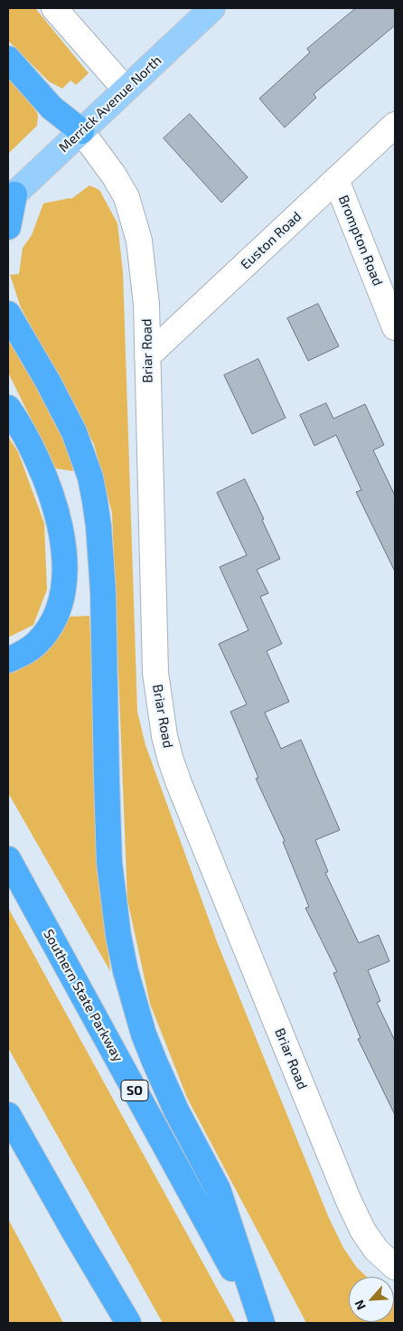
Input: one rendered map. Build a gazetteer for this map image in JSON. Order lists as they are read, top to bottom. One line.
{"streets":{"highway":["Southern State Parkway","SO"],"main road":["Merrick Avenue North"],"street":["Euston Road","Brompton Road","Briar Road"]},"crossings":[["Merrick Avenue North","Briar Road"],["Euston Road","Brompton Road"],["Euston Road","Briar Road"]],"north":"bottom left"}
